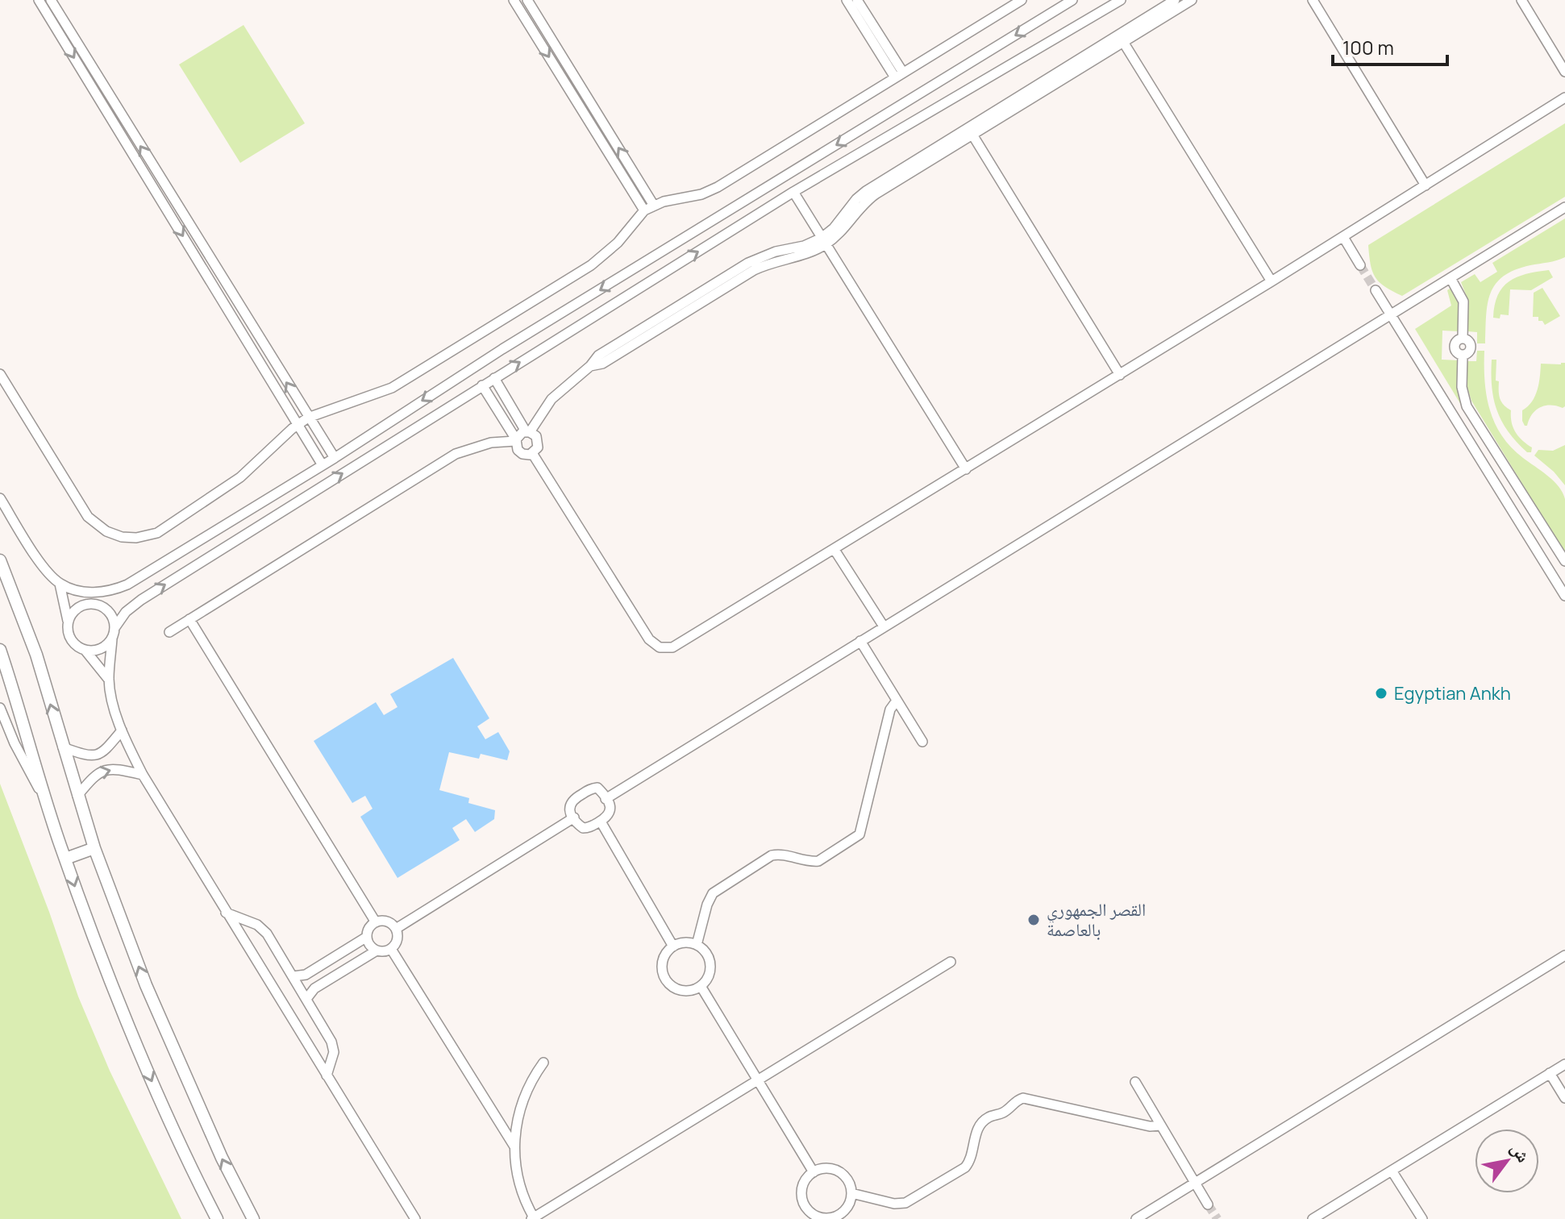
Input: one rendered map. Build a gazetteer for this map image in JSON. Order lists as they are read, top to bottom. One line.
{"places":["Egyptian Ankh","القصر الجمهوري بالعاصمة"],"scale_bar":"100 m","north":"top right"}
